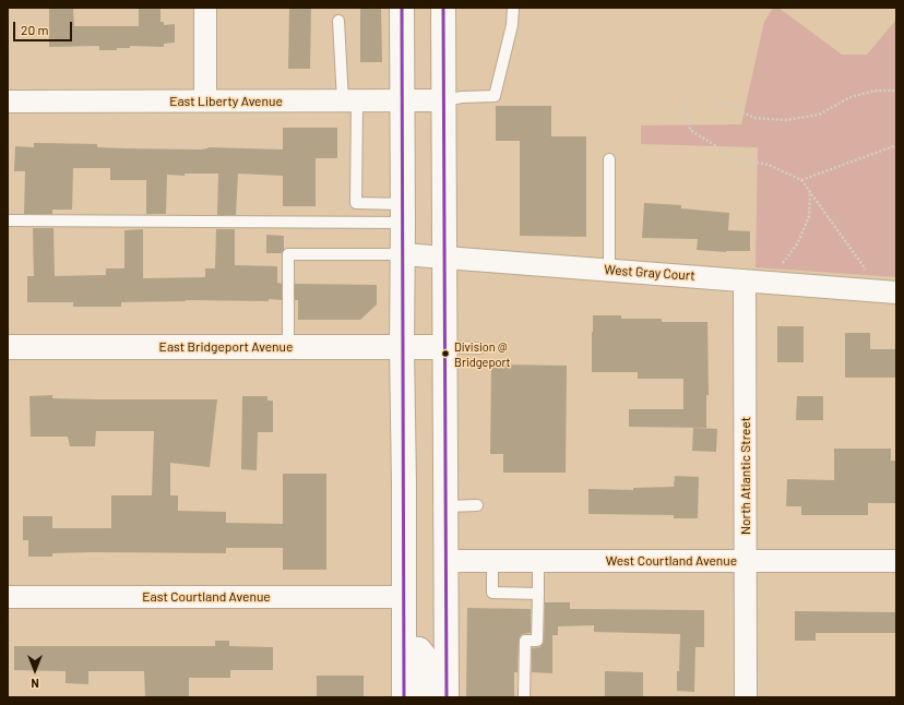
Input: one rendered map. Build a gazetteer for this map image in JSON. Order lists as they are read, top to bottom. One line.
{"streets":{"main road":["East Bridgeport Avenue"],"street":["East Liberty Avenue","West Gray Court","North Atlantic Street","West Courtland Avenue","East Courtland Avenue"]},"crossings":[["West Gray Court","North Atlantic Street"],["North Atlantic Street","West Courtland Avenue"]],"places":["Division @ Bridgeport"],"scale_bar":"20 m","north":"bottom"}
